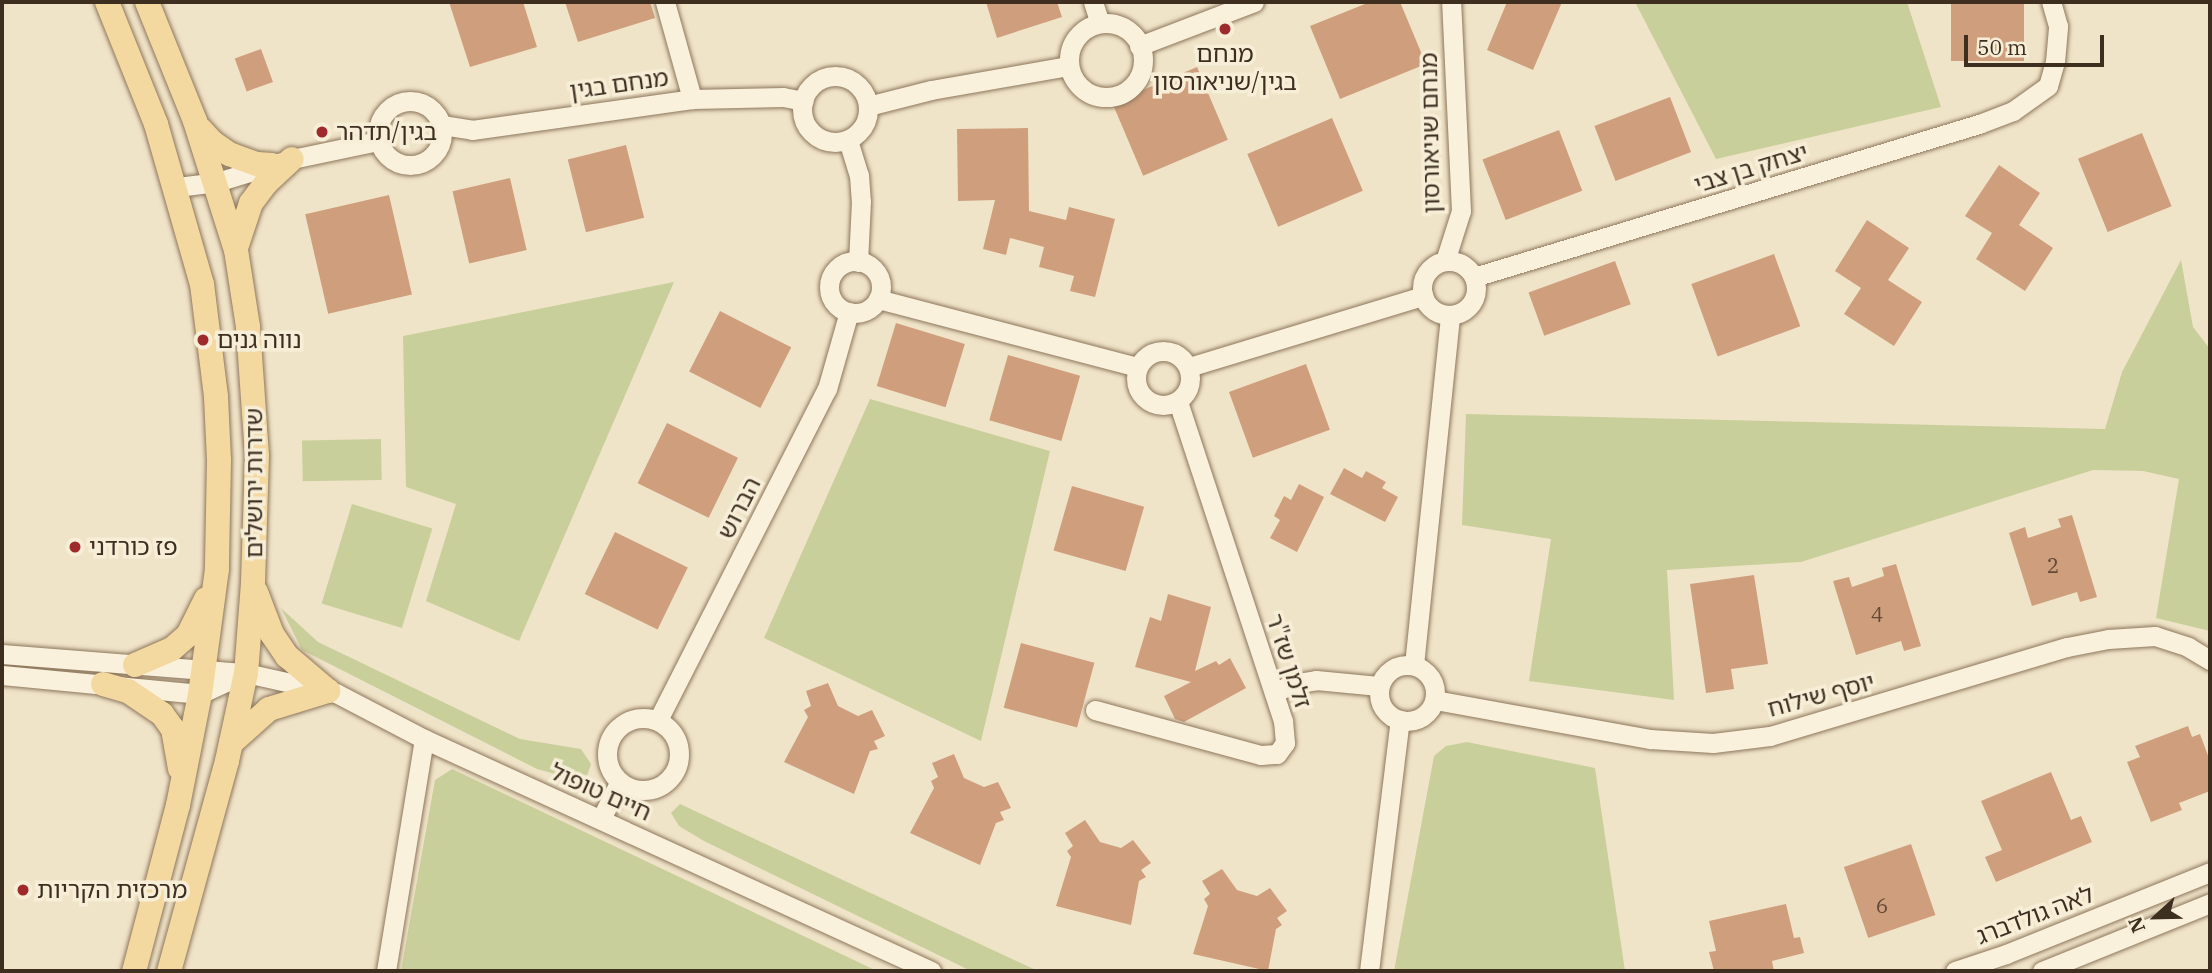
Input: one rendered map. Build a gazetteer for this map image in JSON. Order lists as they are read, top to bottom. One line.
{"streets":{"main road":["שדרות ירושלים"],"street":["מנחם בגין","מנחם שניאורסון","יצחק בן צבי","הברוש","זלמן שז\"ר","יוסף שילוח","חיים טופול","לאה גולדברג"]},"crossings":[["מנחם שניאורסון","יצחק בן צבי"],["שדרות ירושלים","חיים טופול"]],"places":["מנחם בגין/שניאורסון","בגין/תדהר","נווה גנים","פז כורדני","מרכזית הקריות"],"house_numbers":["2","4","6"],"scale_bar":"50 m","north":"left"}
